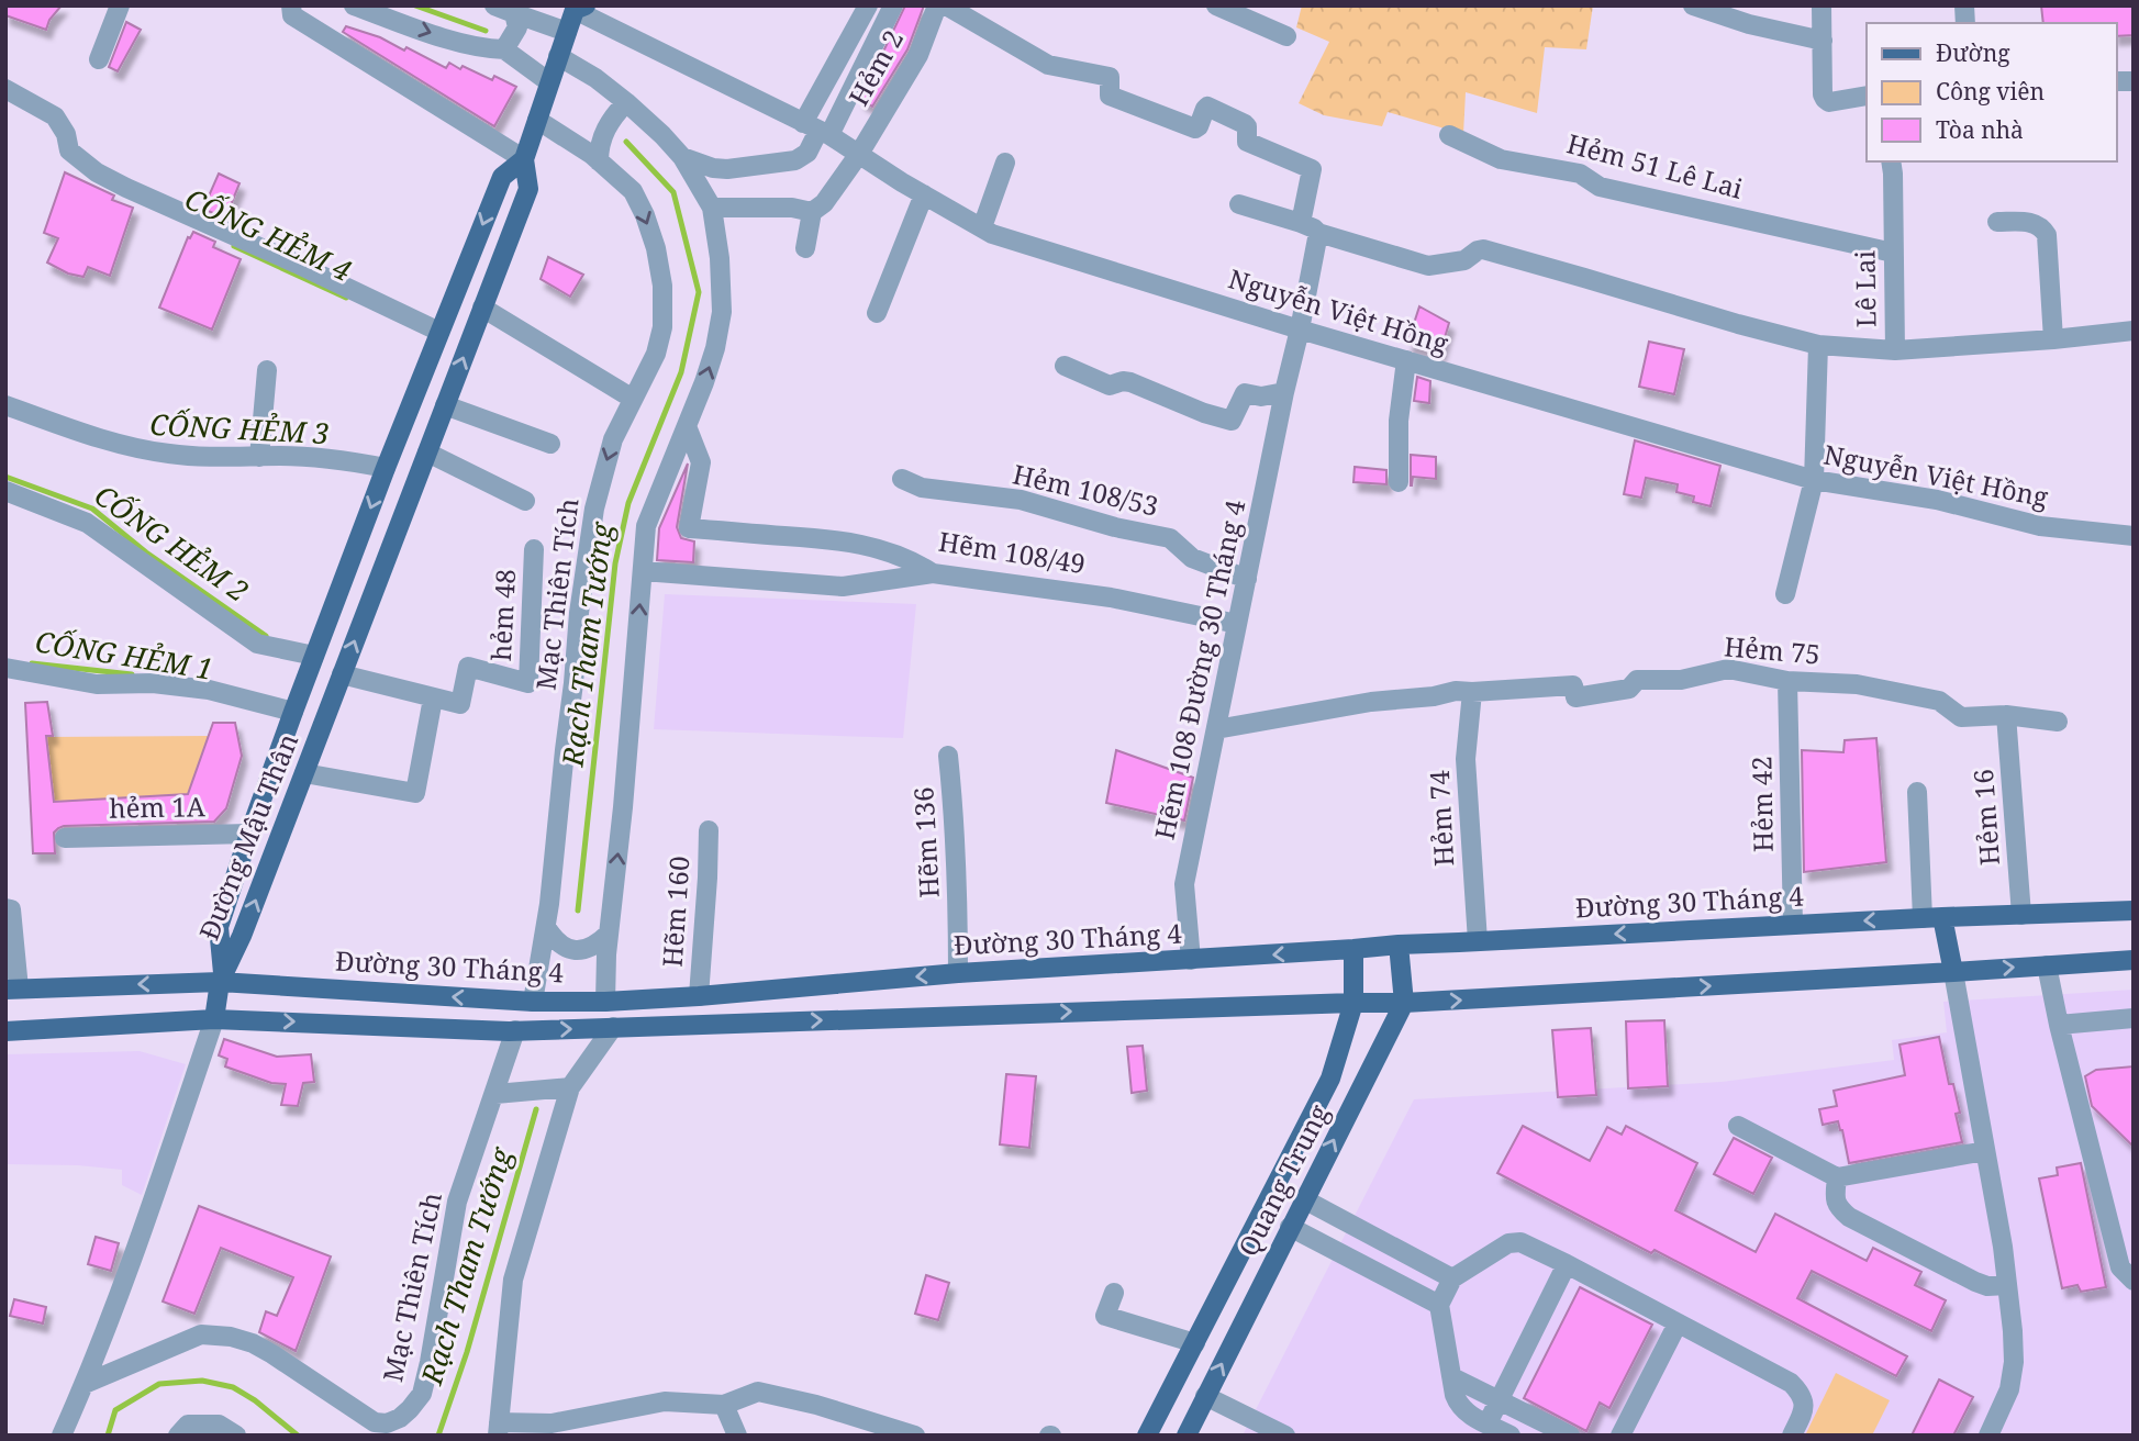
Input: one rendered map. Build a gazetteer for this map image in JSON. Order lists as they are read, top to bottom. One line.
{"streets":{"main road":["Đường Mậu Thân","Đường 30 Tháng 4","Quang Trung"],"street":["Hẻm 2","Hẻm 51 Lê Lai","Lê Lai","Nguyễn Việt Hồng","Hẻm 108/53","Hẽm 108/49","Mạc Thiên Tích","hẻm 48","Hẻm 75","Hẽm 108 Đường 30 Tháng 4","Hẻm 42","hẻm 1A","Hẻm 16","Hẻm 74","Hẽm 136","Hẽm 160"]},"crossings":[["Hẻm 2","Nguyễn Việt Hồng"],["Hẻm 51 Lê Lai","Lê Lai"],["Nguyễn Việt Hồng","Hẽm 108 Đường 30 Tháng 4"],["Nguyễn Việt Hồng","Đường Mậu Thân"],["Hẻm 108/53","Hẽm 108 Đường 30 Tháng 4"],["Hẽm 108/49","Hẽm 108 Đường 30 Tháng 4"],["Mạc Thiên Tích","Đường Mậu Thân"],["Mạc Thiên Tích","Đường 30 Tháng 4"],["Hẻm 75","Hẽm 108 Đường 30 Tháng 4"],["Hẻm 75","Hẻm 42"],["Hẻm 75","Hẻm 16"],["Hẻm 75","Hẻm 74"],["Hẽm 108 Đường 30 Tháng 4","Đường 30 Tháng 4"],["Hẻm 42","Đường 30 Tháng 4"],["hẻm 1A","Đường Mậu Thân"],["Hẻm 16","Đường 30 Tháng 4"],["Hẻm 74","Đường 30 Tháng 4"],["Đường Mậu Thân","Đường 30 Tháng 4"],["Hẽm 136","Đường 30 Tháng 4"],["Đường 30 Tháng 4","Hẽm 160"],["Đường 30 Tháng 4","Quang Trung"]],"water":["CỐNG HẺM 4","CỐNG HẺM 3","CỐNG HẺM 2","Rạch Tham Tướng","CỐNG HẺM 1"],"legend":["Đường","Công viên","Tòa nhà"]}
